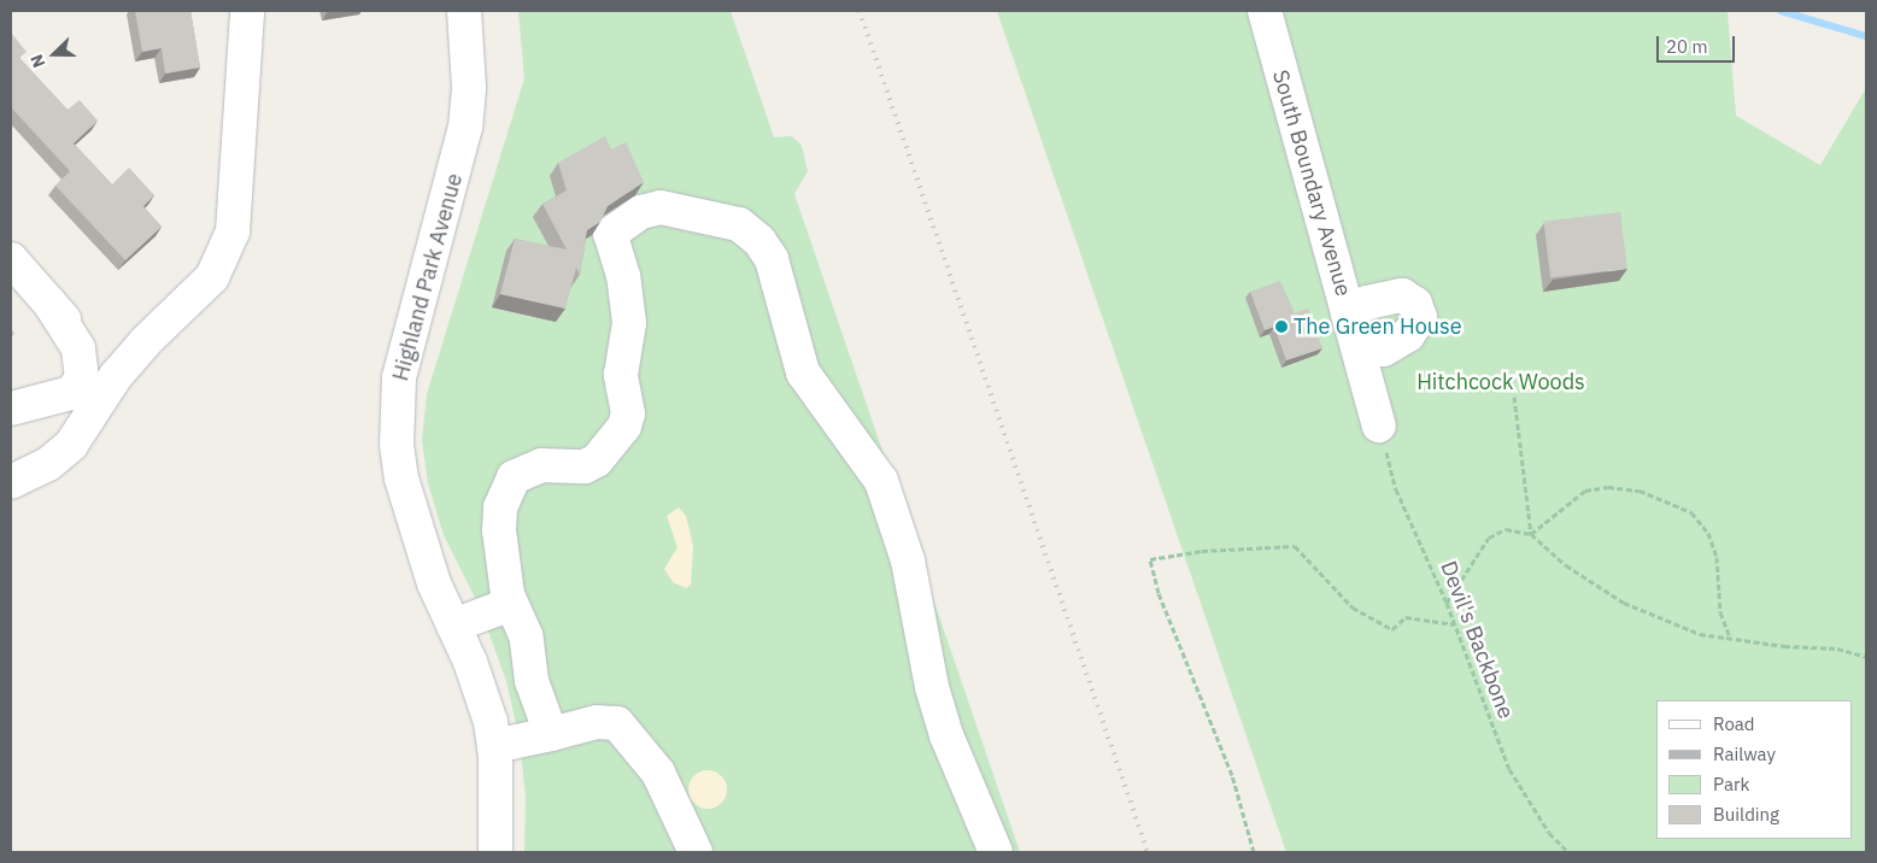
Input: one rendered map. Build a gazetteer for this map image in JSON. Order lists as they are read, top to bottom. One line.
{"streets":{"street":["South Boundary Avenue","Highland Park Avenue"],"path":["Devil's Backbone"]},"crossings":[["South Boundary Avenue","Devil's Backbone"]],"parks":["Hitchcock Woods"],"places":["The Green House"],"legend":["Road","Railway","Park","Building"],"scale_bar":"20 m","north":"left"}
